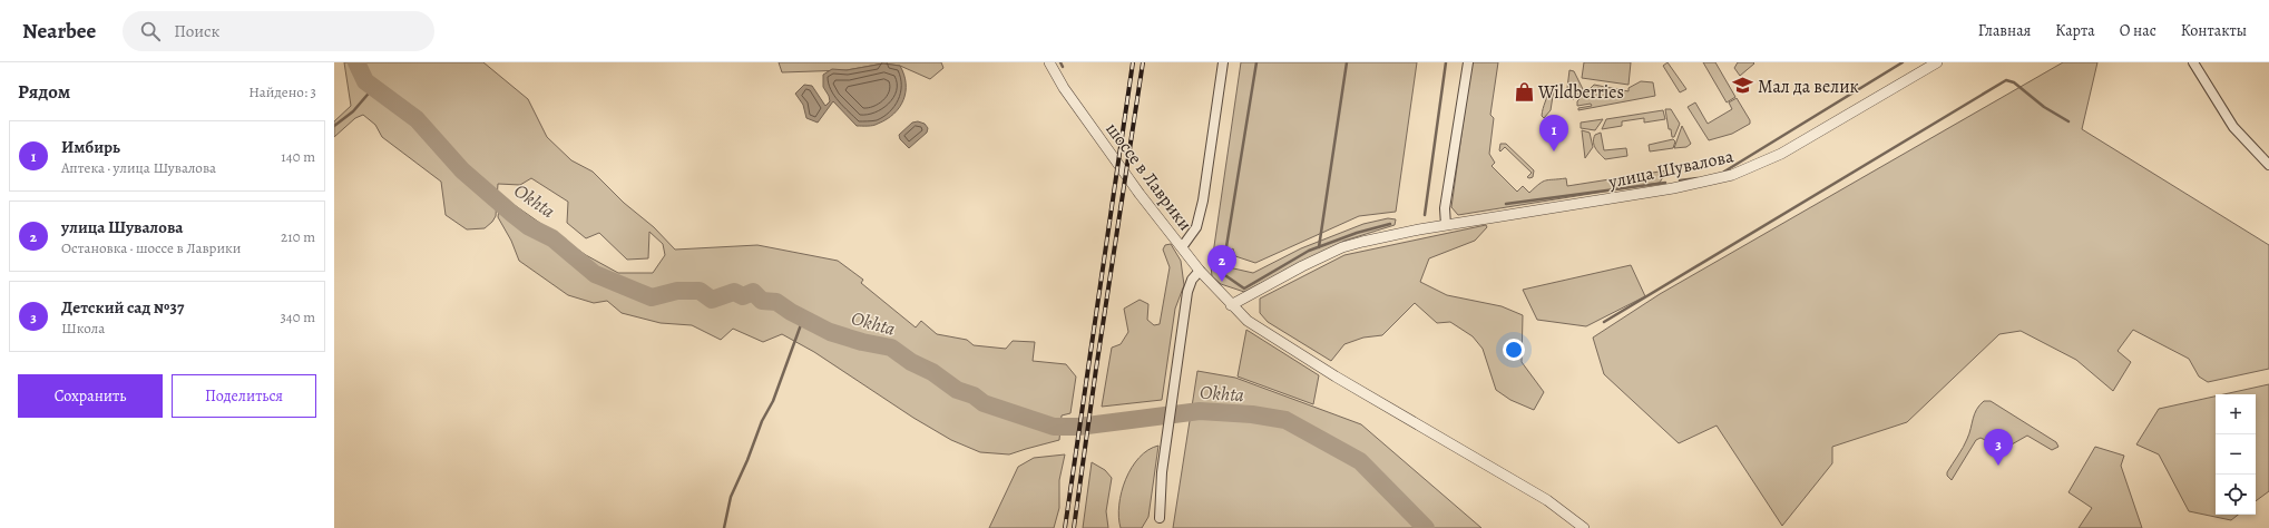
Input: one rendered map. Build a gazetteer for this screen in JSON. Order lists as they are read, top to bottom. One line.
{"streets":{"street":["улица Шувалова","шоссе в Лаврики"]},"crossings":[["улица Шувалова","шоссе в Лаврики"]],"water":["Okhta"],"places":{"school or university":["Мал да велик"],"shop":["Wildberries"]},"page":{"header":"Nearbee","search":"Поиск","nav":["Главная","Карта","О нас","Контакты"],"heading":["Рядом","Найдено: 3"],"pins":["1","2","3"],"list":[{"mark":"1","name":"Имбирь","note":"Аптека · улица Шувалова","value":"140 m"},{"mark":"2","name":"улица Шувалова","note":"Остановка · шоссе в Лаврики","value":"210 m"},{"mark":"3","name":"Детский сад №37","note":"Школа","value":"340 m"}],"buttons":["Сохранить","Поделиться"],"map_buttons":["+","−"]}}
